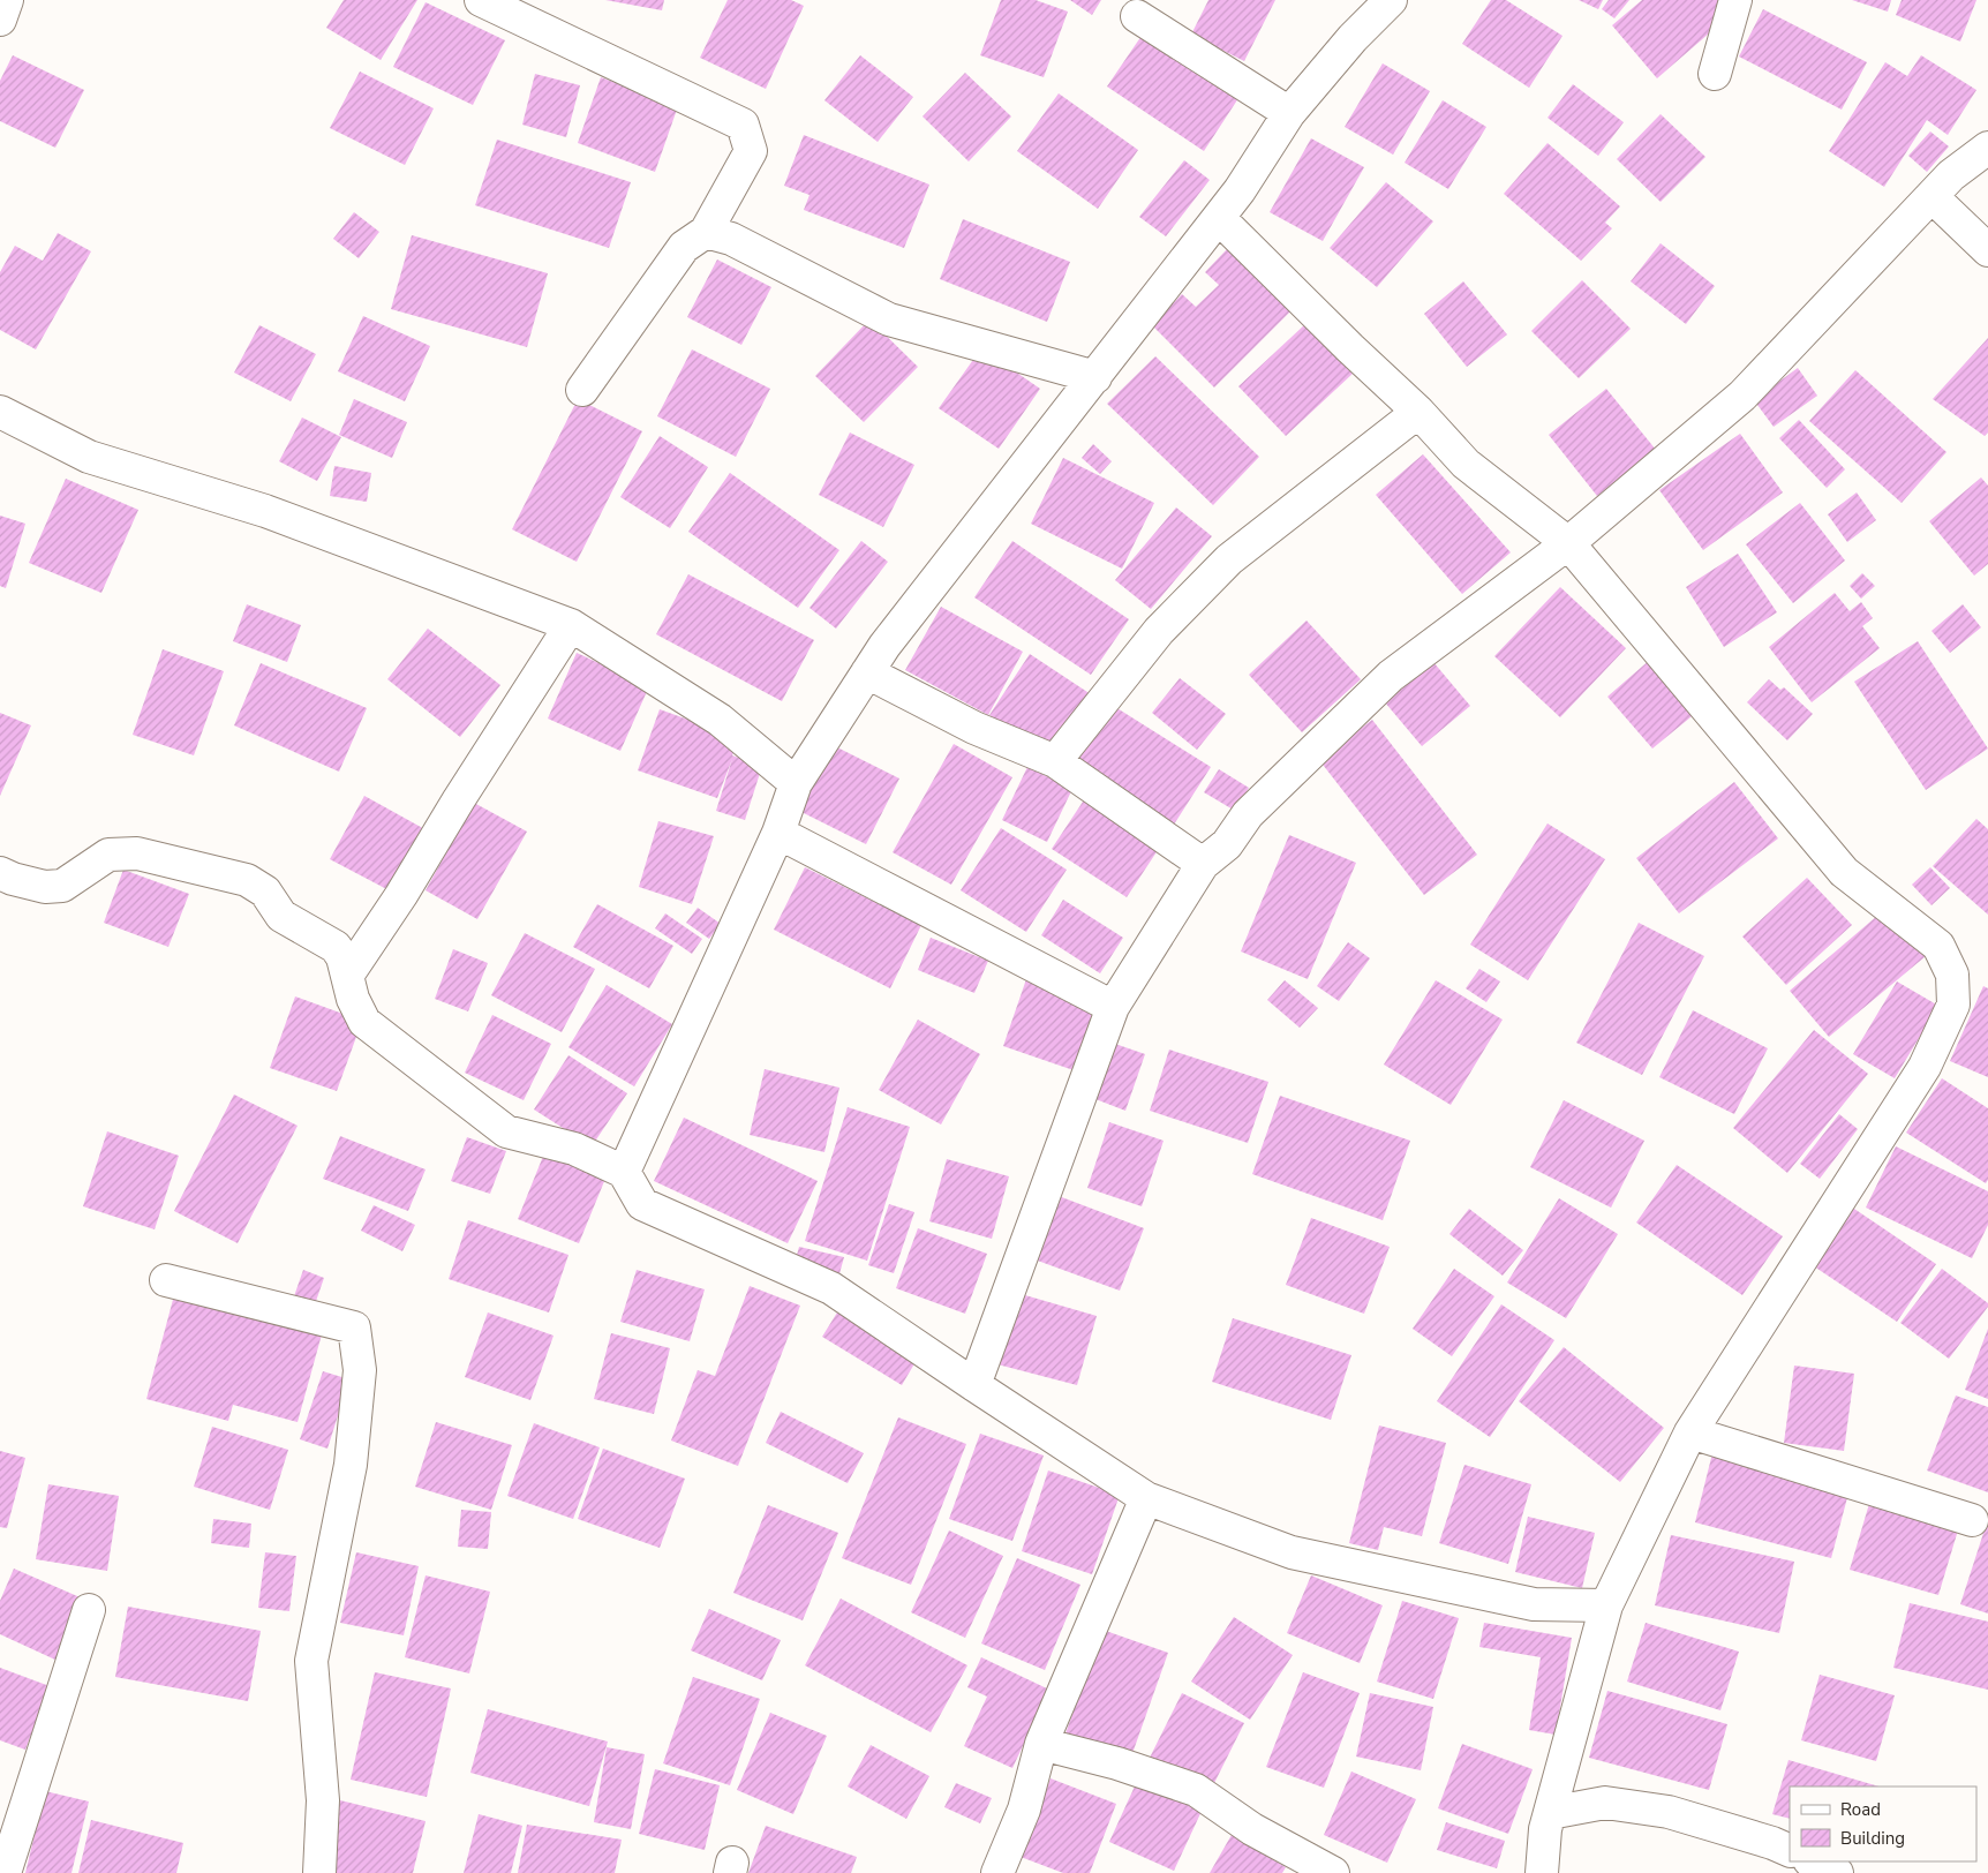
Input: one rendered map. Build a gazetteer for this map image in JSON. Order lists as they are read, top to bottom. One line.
{"legend":["Road","Building"]}
